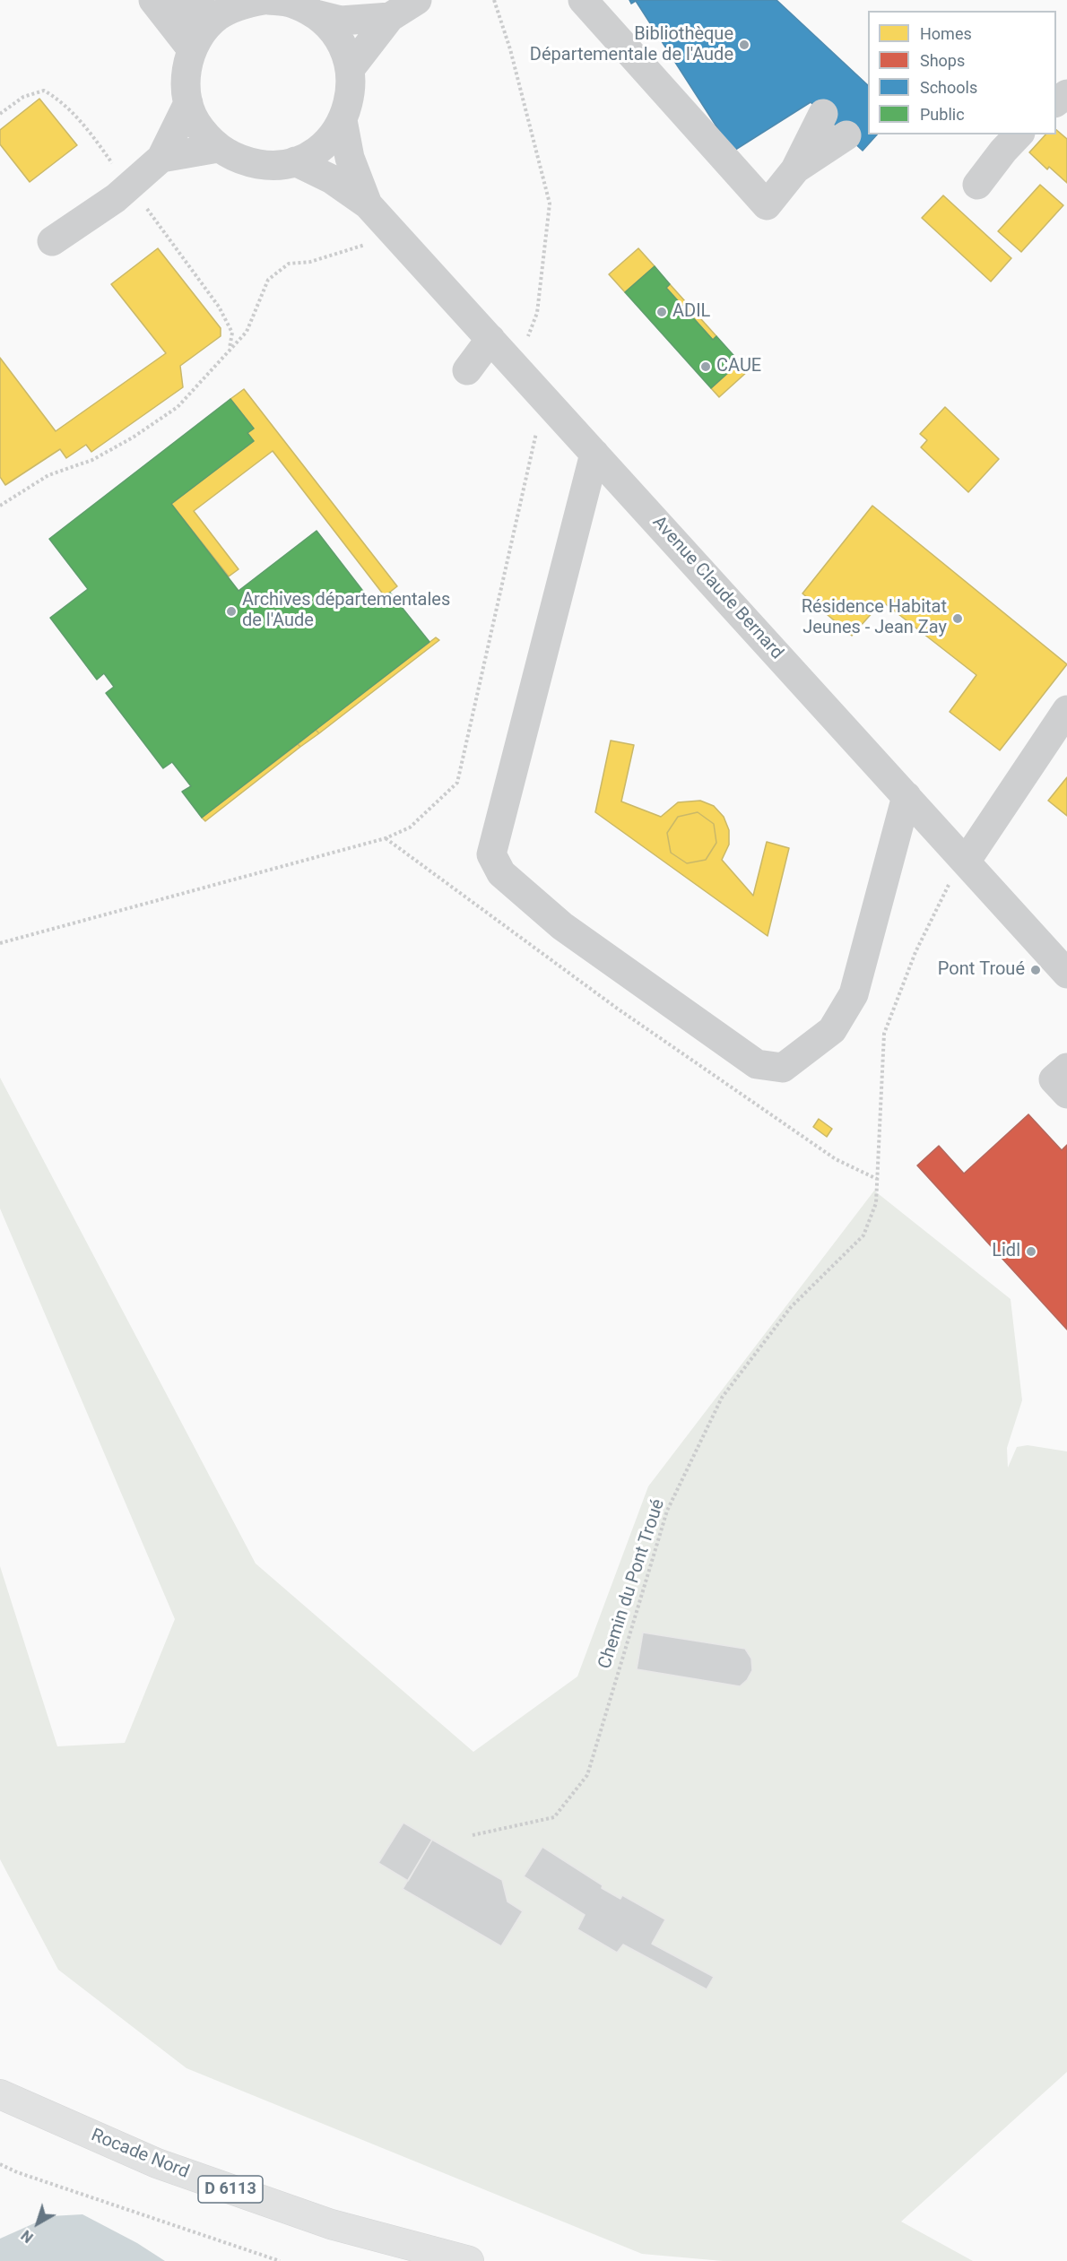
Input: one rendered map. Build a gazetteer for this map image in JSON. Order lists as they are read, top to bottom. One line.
{"streets":{"main road":["Rocade Nord","D 6113"],"street":["Avenue Claude Bernard"],"path":["Chemin du Pont Troué"]},"crossings":[["Avenue Claude Bernard","Chemin du Pont Troué"]],"places":["Bibliothèque Départementale de l'Aude","ADIL","CAUE","Archives départementales de l'Aude","Résidence Habitat Jeunes - Jean Zay","Pont Troué","Lidl"],"legend":["Homes","Shops","Schools","Public"],"north":"bottom left"}
